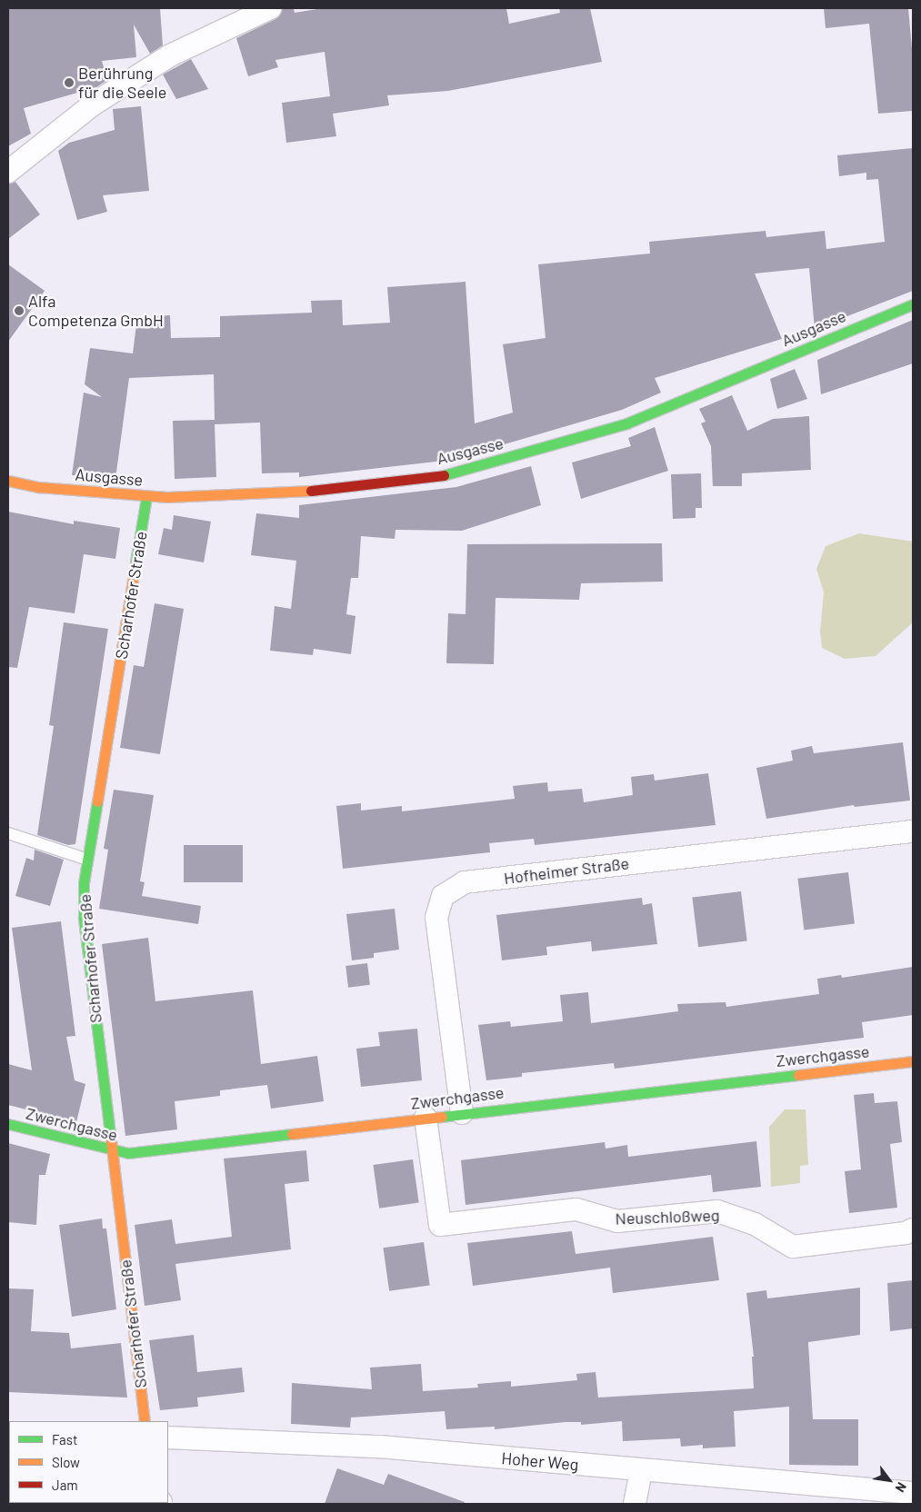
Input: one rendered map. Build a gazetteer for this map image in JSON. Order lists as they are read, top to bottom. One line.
{"streets":{"street":["Ausgasse","Scharhofer Straße","Hofheimer Straße","Zwerchgasse","Neuschloßweg","Hoher Weg"]},"crossings":[["Ausgasse","Scharhofer Straße"],["Scharhofer Straße","Zwerchgasse"],["Hofheimer Straße","Zwerchgasse"],["Zwerchgasse","Neuschloßweg"]],"places":["Berührung für die Seele","Alfa Competenza GmbH"],"legend":["Fast","Slow","Jam"],"north":"bottom right"}
